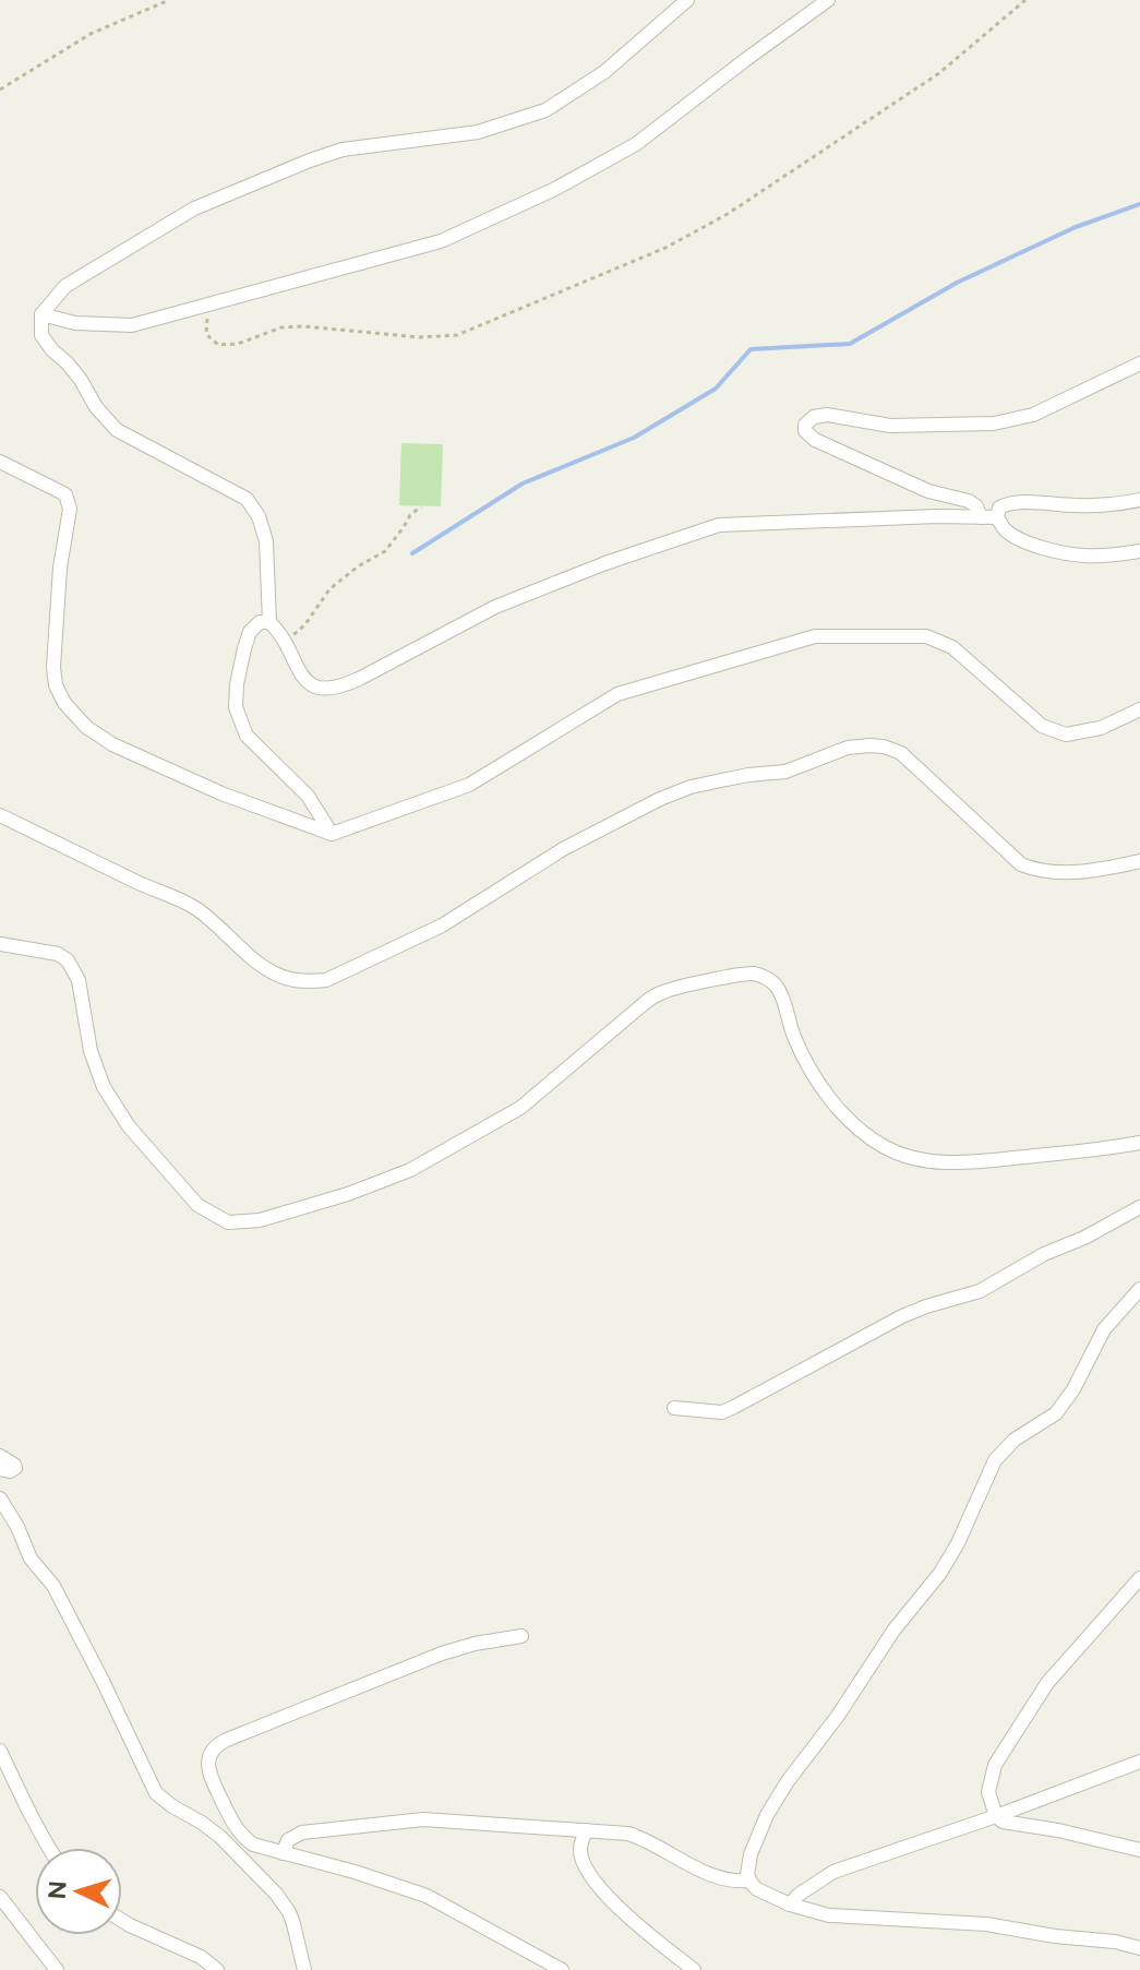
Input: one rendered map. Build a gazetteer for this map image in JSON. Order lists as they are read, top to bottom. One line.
{"north":"left"}
